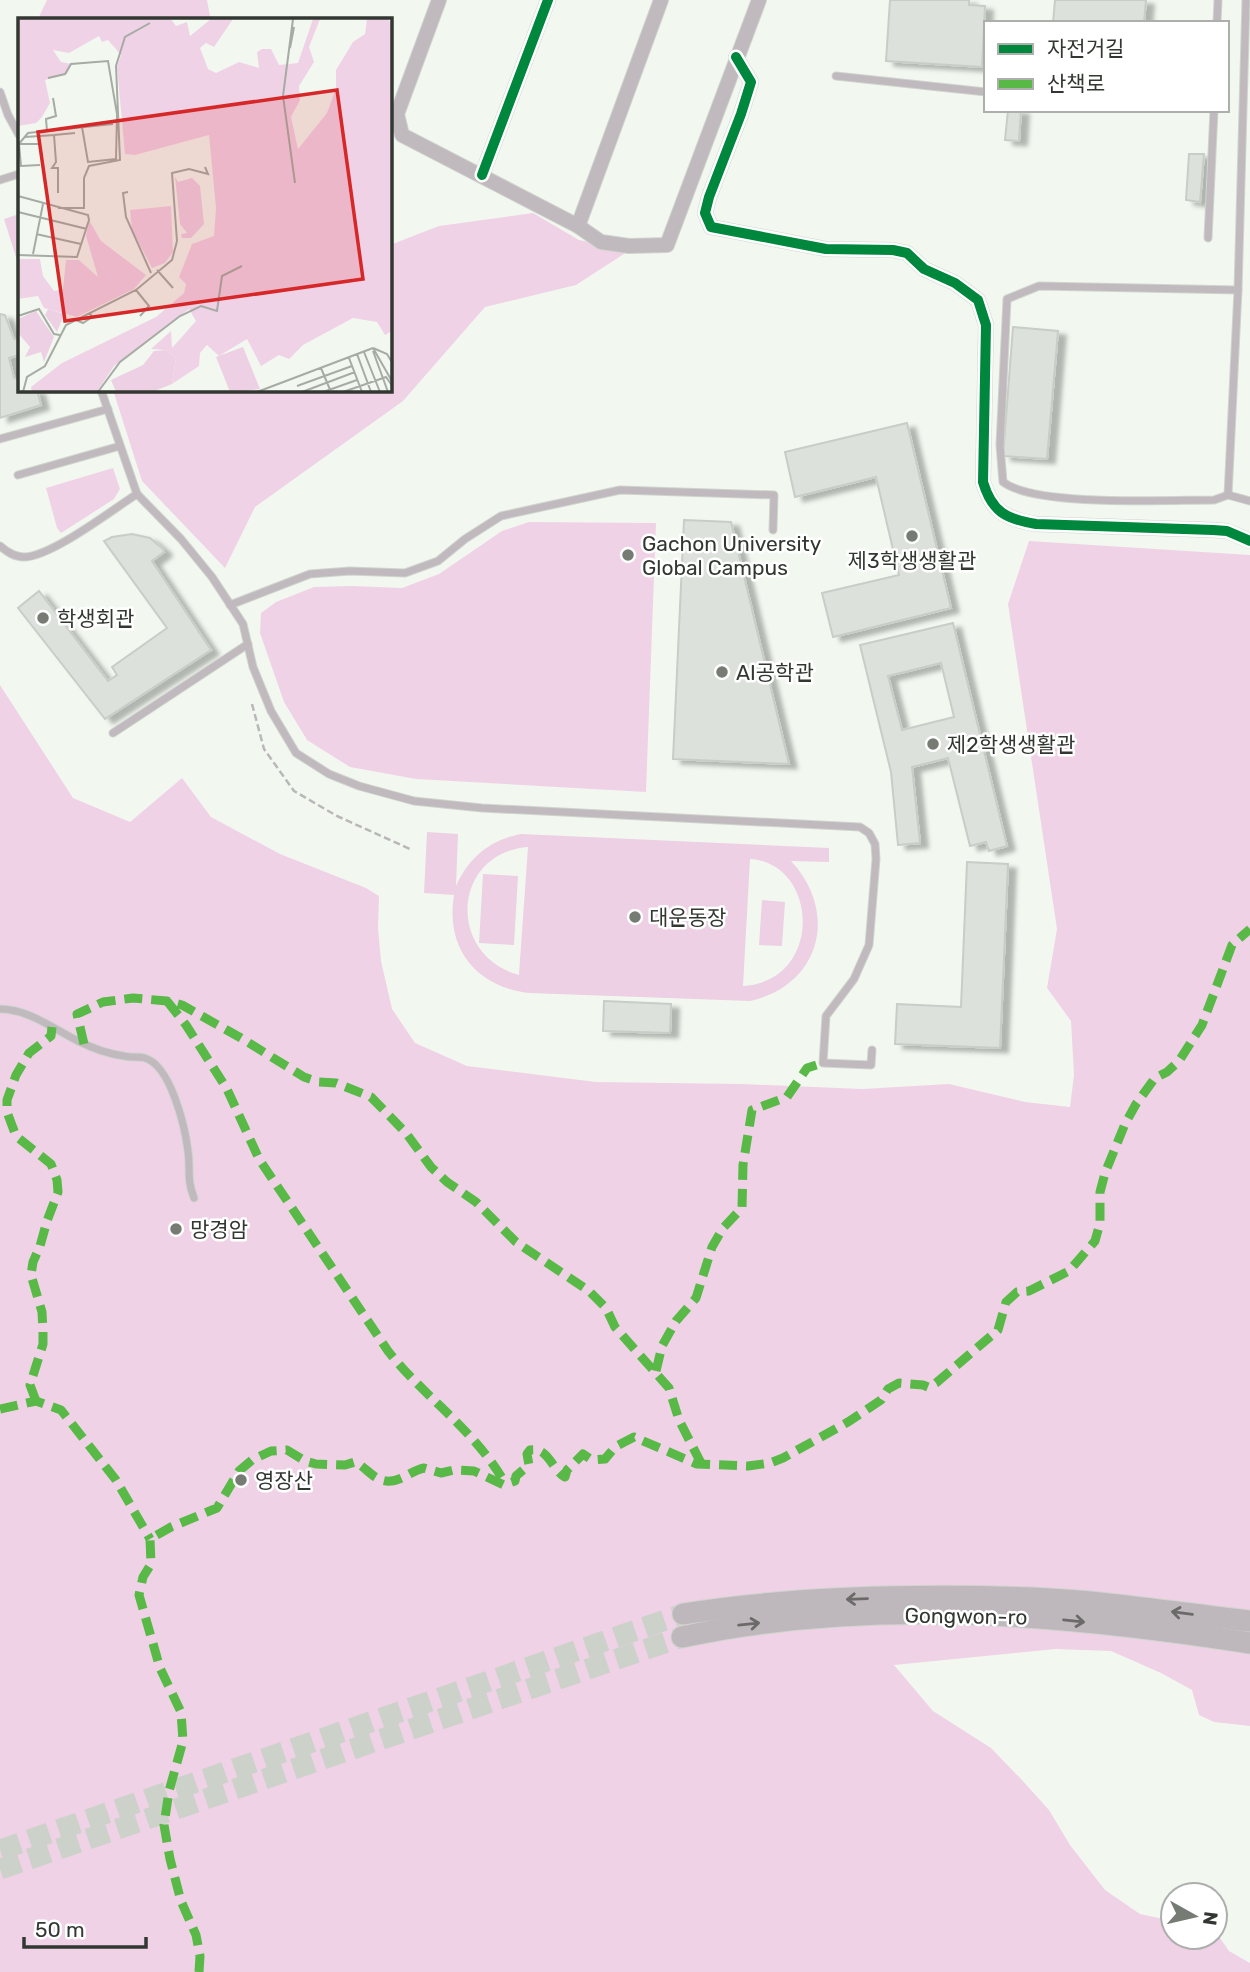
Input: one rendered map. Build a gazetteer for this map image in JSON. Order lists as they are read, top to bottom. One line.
{"streets":{"main road":["Gongwon-ro"]},"places":["제3학생생활관","Gachon University Global Campus","학생회관","AI공학관","제2학생생활관","대운동장","망경암","영장산"],"legend":["자전거길","산책로"],"scale_bar":"50 m","north":"right"}
